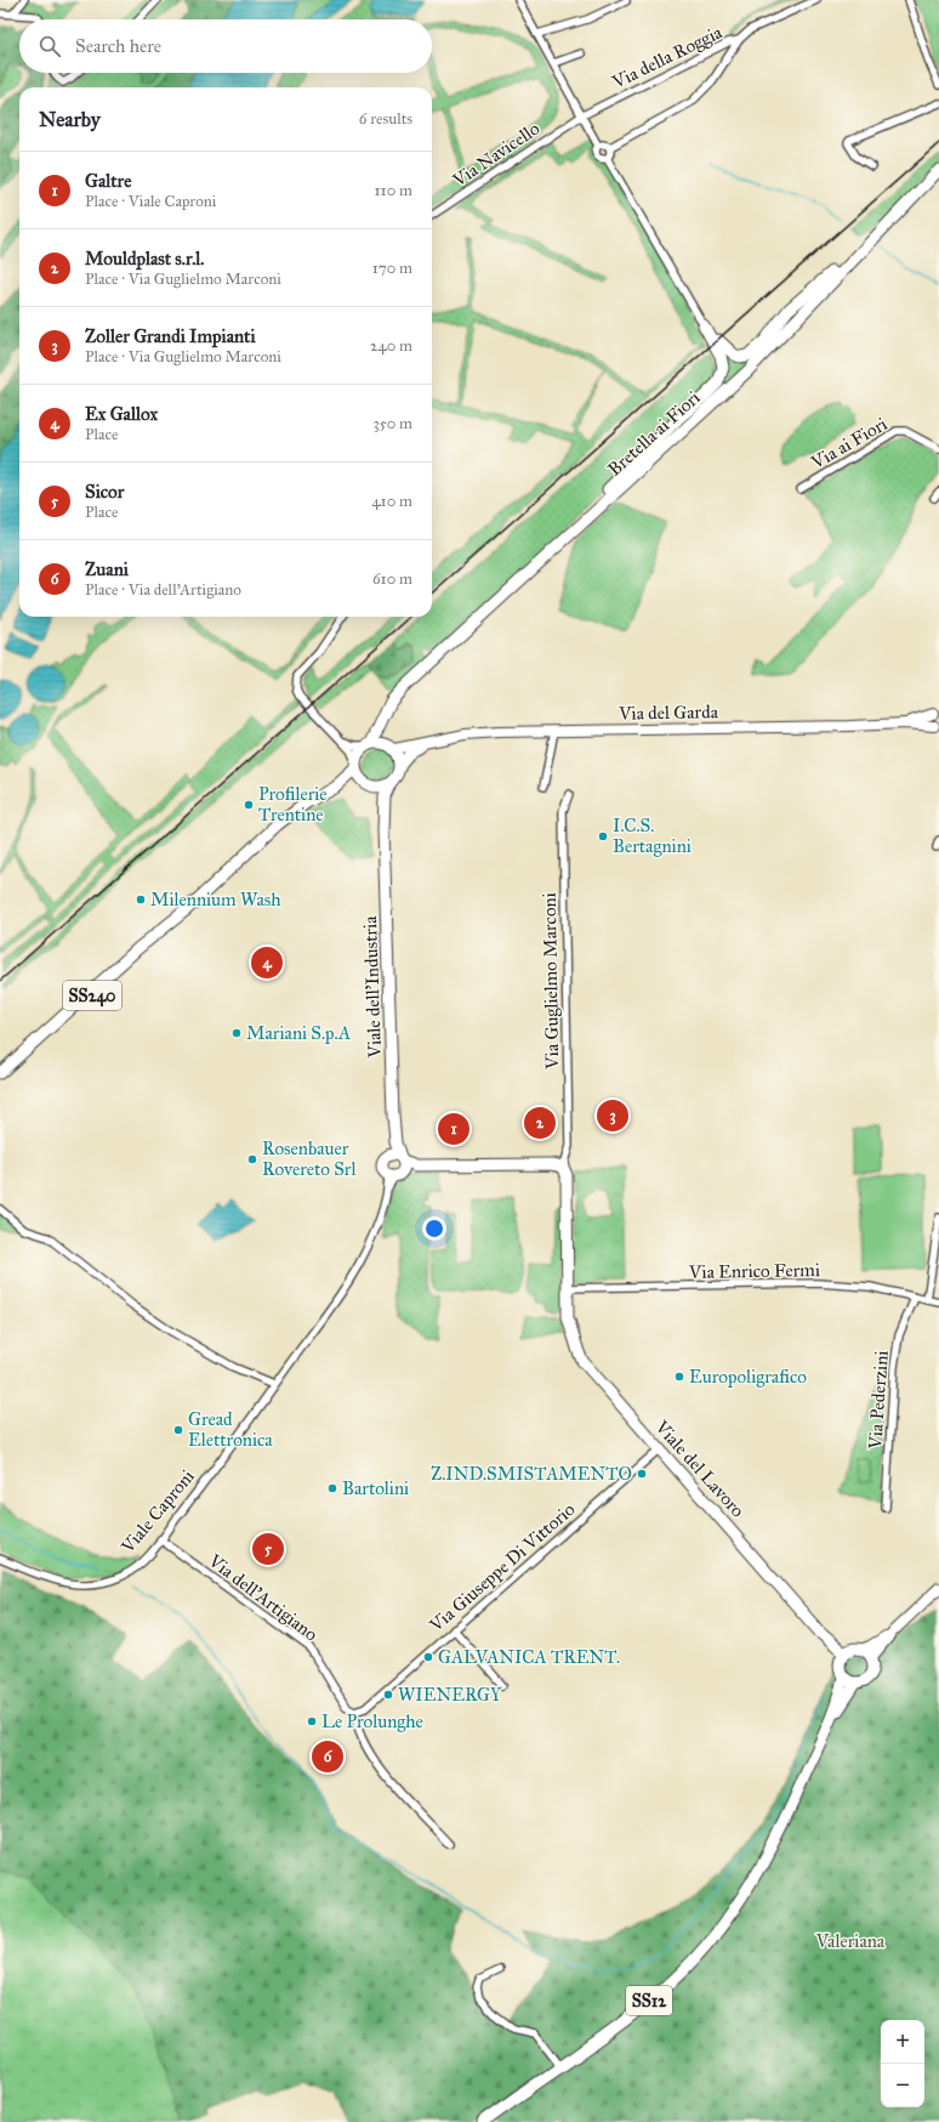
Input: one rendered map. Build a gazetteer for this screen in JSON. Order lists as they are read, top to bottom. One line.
{"streets":{"main road":["Bretella ai Fiori","Via del Garda","Viale dell'Industria","SS240","Viale del Lavoro","SS12"],"street":["Via della Roggia","Via Navicello","Via ai Fiori","Via Guglielmo Marconi","Via Enrico Fermi","Via Pederzini","Viale Caproni","Via Giuseppe Di Vittorio","Via dell'Artigiano"]},"crossings":[["Via della Roggia","Via Navicello"],["Bretella ai Fiori","Via del Garda"],["Bretella ai Fiori","Viale dell'Industria"],["Via del Garda","Viale dell'Industria"],["Via Guglielmo Marconi","Viale del Lavoro"],["Viale dell'Industria","Viale Caproni"],["Via Enrico Fermi","Via Pederzini"],["Via Enrico Fermi","Viale del Lavoro"],["Viale del Lavoro","Via Giuseppe Di Vittorio"],["Viale del Lavoro","SS12"],["Viale Caproni","Via dell'Artigiano"],["Via Giuseppe Di Vittorio","Via dell'Artigiano"]],"parks":["Valeriana"],"places":["Profilerie Trentine","I.C.S. Bertagnini","Milennium Wash","Mariani S.p.A","Rosenbauer Rovereto Srl","Europoligrafico","Gread Elettronica","Z.IND.SMISTAMENTO","Bartolini","GALVANICA TRENT.","WIENERGY","Le Prolunghe"],"page":{"search":"Search here","heading":["Nearby","6 results"],"list":[{"mark":"1","name":"Galtre","note":"Place · Viale Caproni","value":"110 m"},{"mark":"2","name":"Mouldplast s.r.l.","note":"Place · Via Guglielmo Marconi","value":"170 m"},{"mark":"3","name":"Zoller Grandi Impianti","note":"Place · Via Guglielmo Marconi","value":"240 m"},{"mark":"4","name":"Ex Gallox","note":"Place","value":"350 m"},{"mark":"5","name":"Sicor","note":"Place","value":"410 m"},{"mark":"6","name":"Zuani","note":"Place · Via dell'Artigiano","value":"610 m"}],"pins":["4","3","2","1","5","6"],"map_buttons":["+","−"]}}
